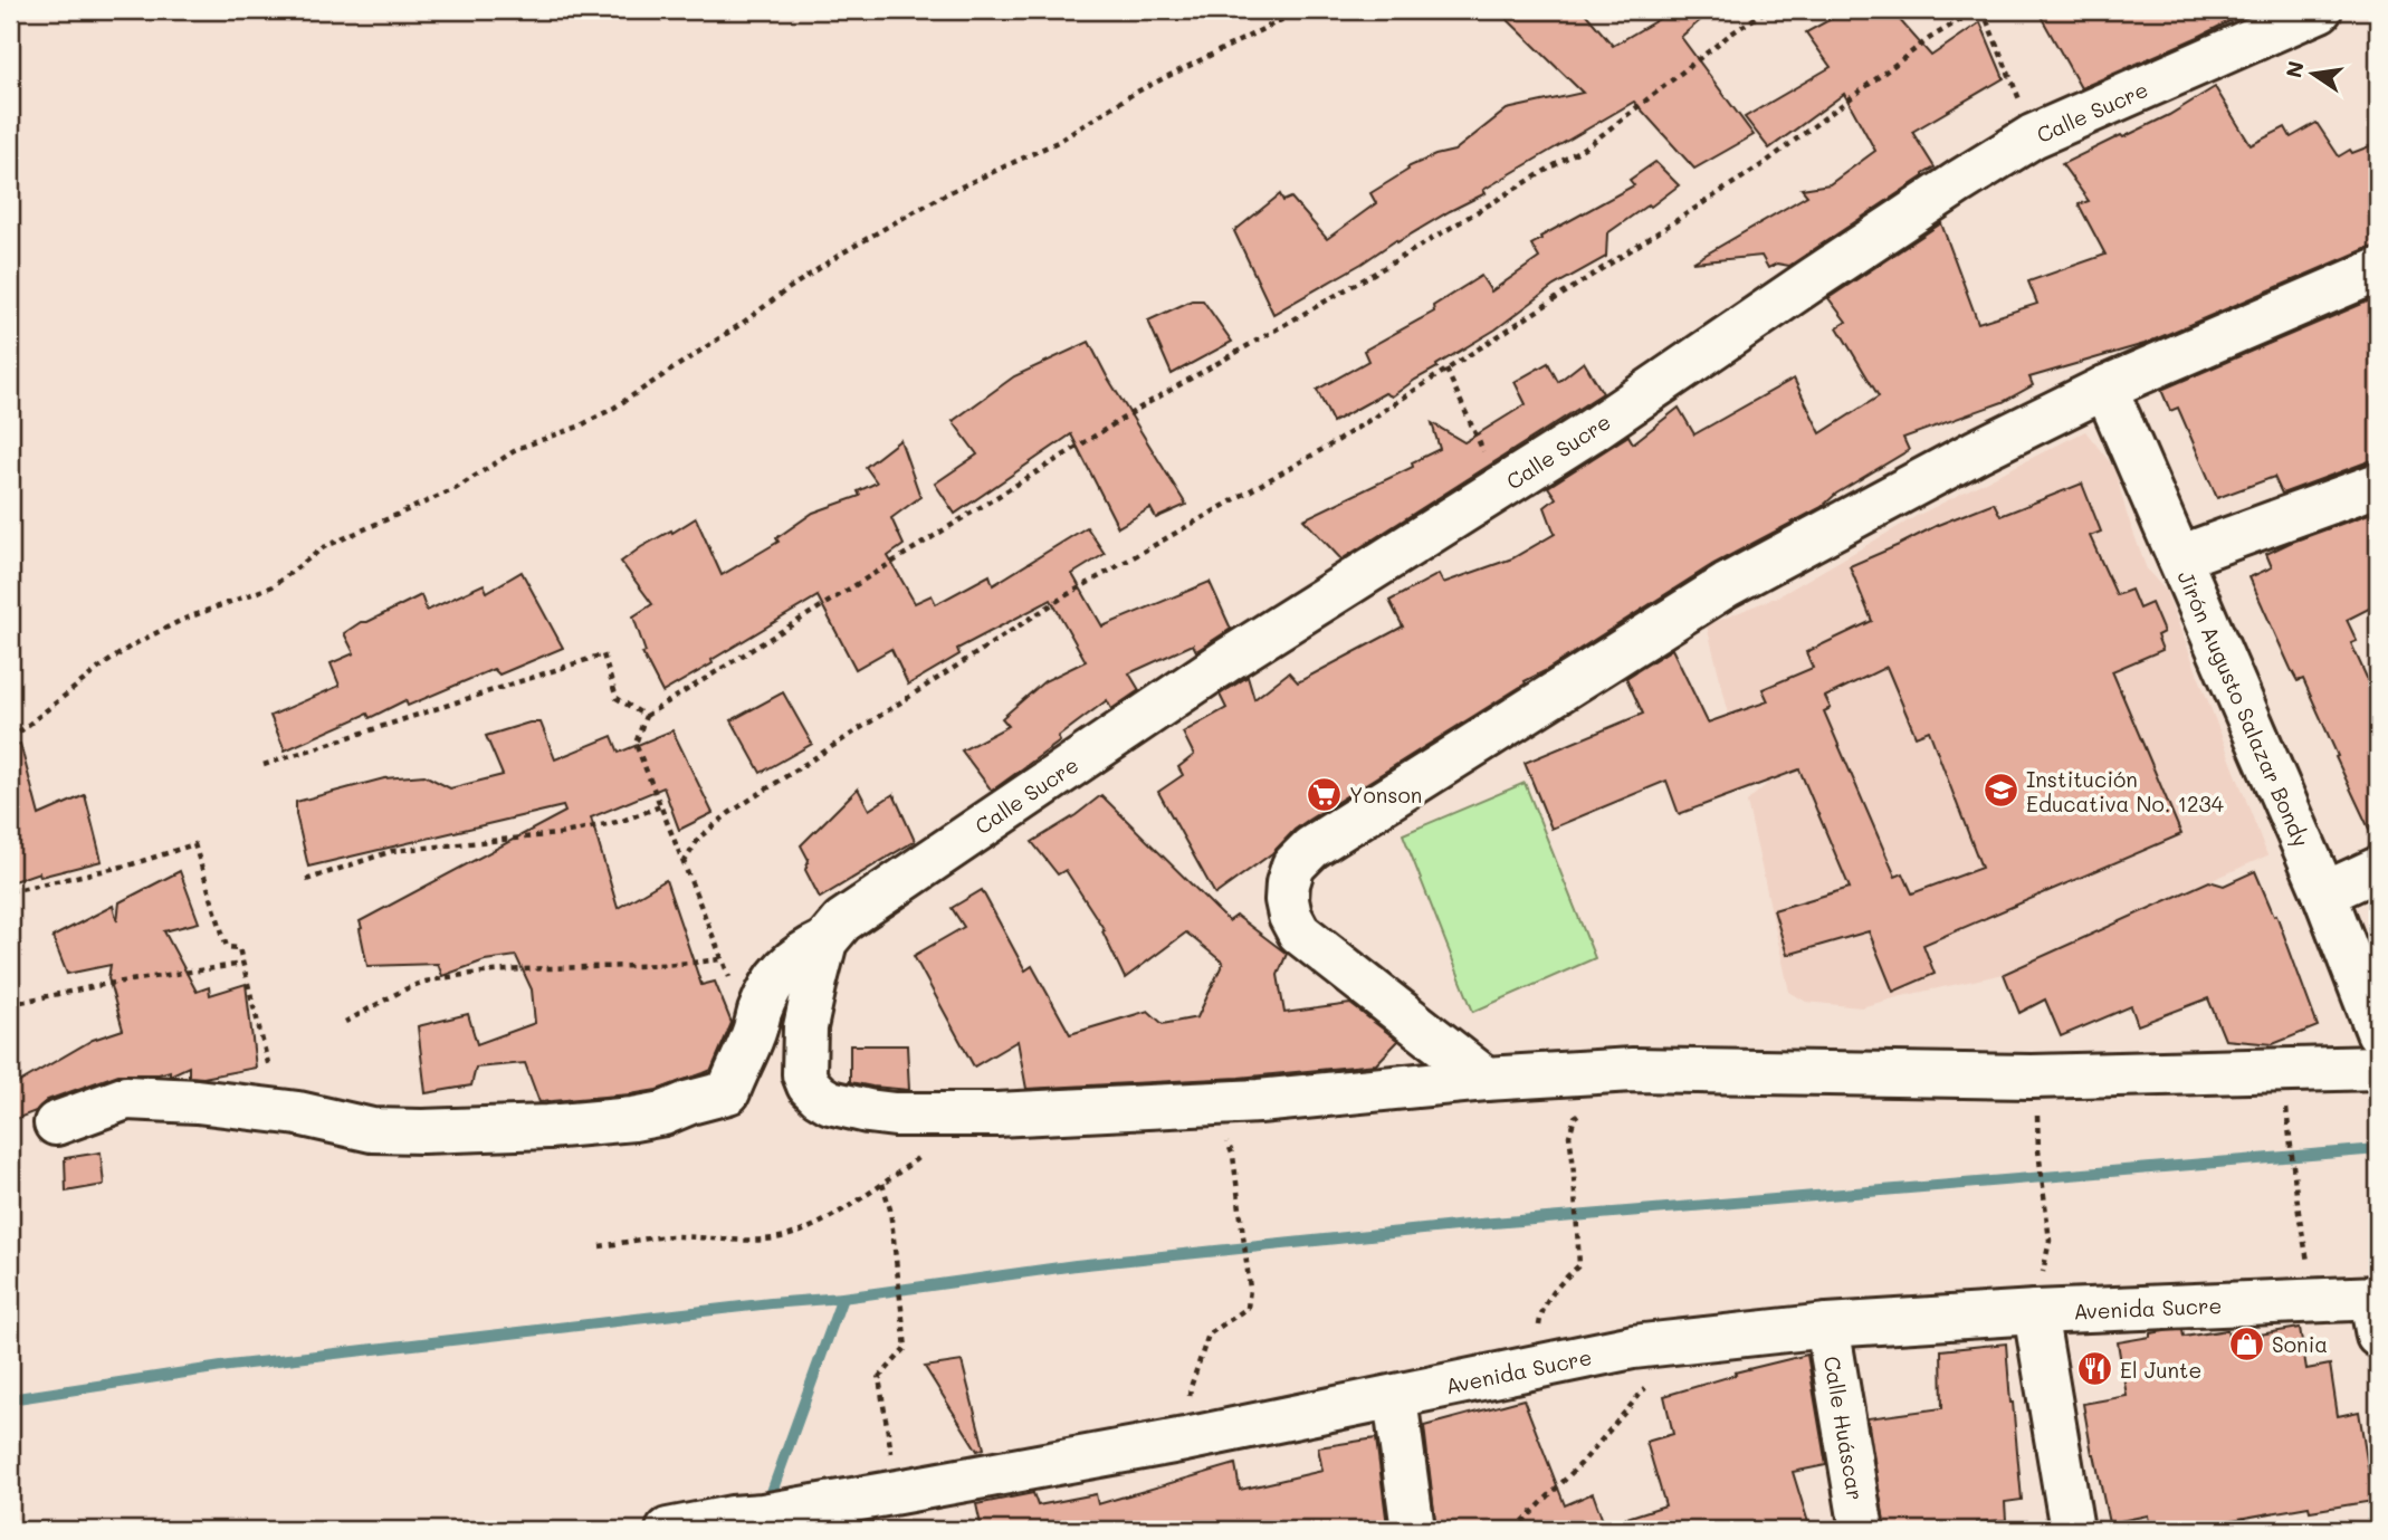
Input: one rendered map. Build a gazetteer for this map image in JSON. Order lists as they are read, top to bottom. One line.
{"streets":{"street":["Calle Sucre","Jirón Augusto Salazar Bondy","Avenida Sucre","Calle Huáscar"]},"crossings":[["Avenida Sucre","Calle Huáscar"]],"places":{"school or university":["Institución Educativa No. 1234"],"supermarket":["Yonson"],"shop":["Sonia"],"restaurant":["El Junte"]},"north":"left"}
